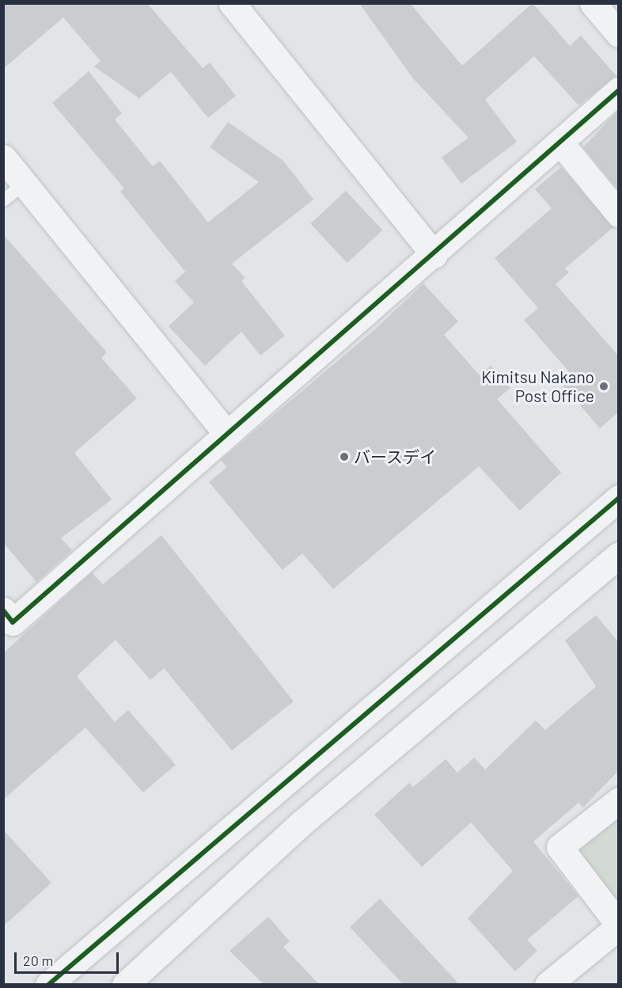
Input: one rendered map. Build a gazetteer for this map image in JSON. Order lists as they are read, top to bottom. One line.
{"places":["Kimitsu Nakano Post Office","バースデイ"],"scale_bar":"20 m"}
